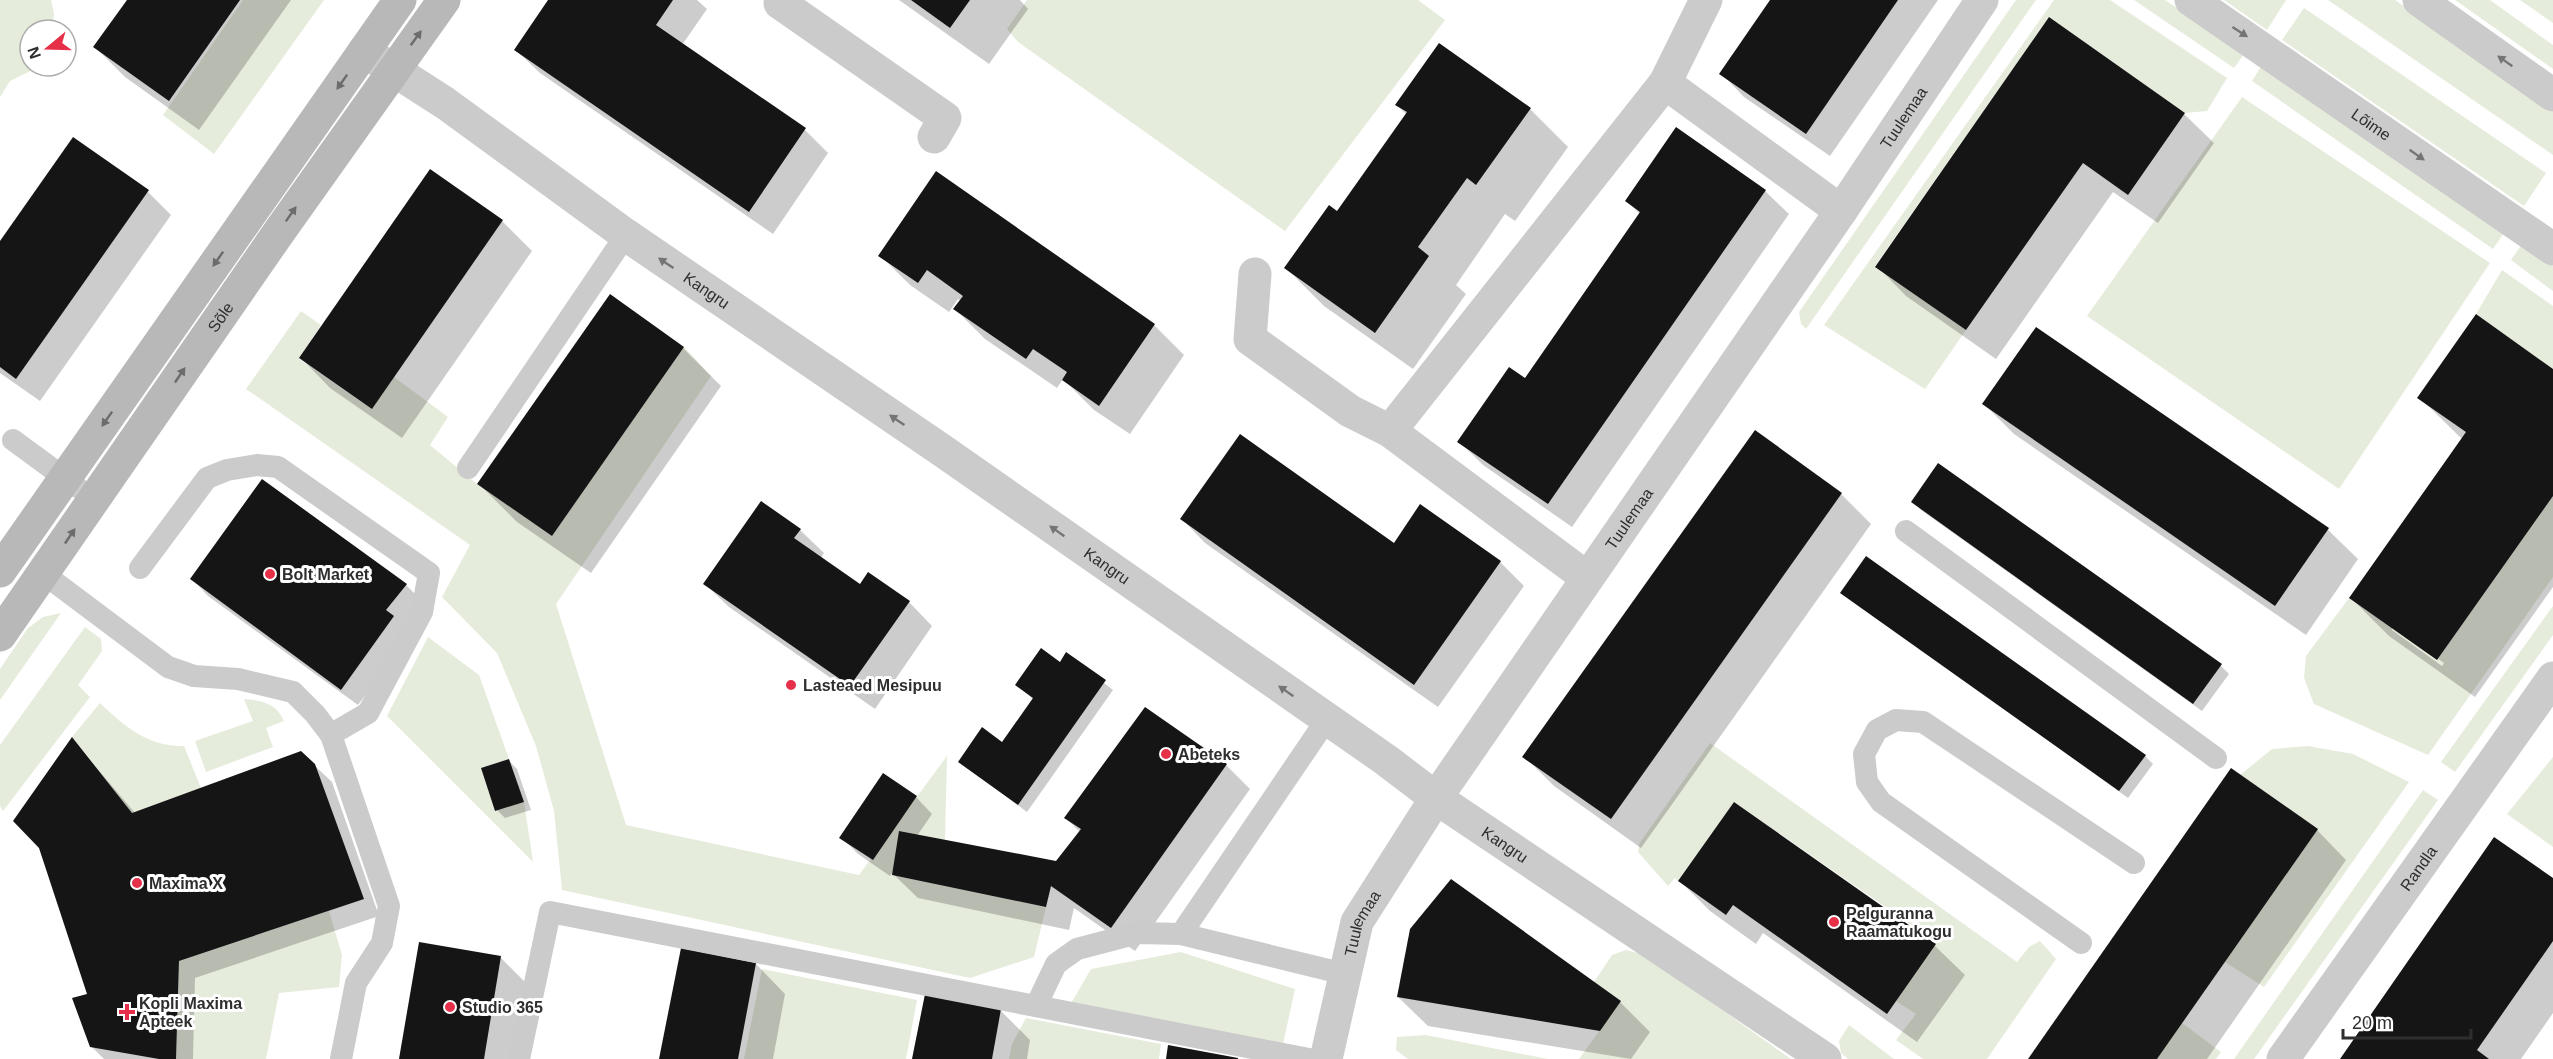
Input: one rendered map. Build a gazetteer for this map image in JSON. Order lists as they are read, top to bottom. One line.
{"streets":{"main road":["Sõle"],"street":["Tuulemaa","Lõime","Kangru","Randla"]},"crossings":[["Tuulemaa","Kangru"],["Kangru","Sõle"]],"places":{"other":["Bolt Market","Lasteaed Mesipuu","Abeteks","Maxima X","Pelguranna Raamatukogu","Studio 365"],"health":["Kopli Maxima Apteek"]},"scale_bar":"20 m","north":"left"}
